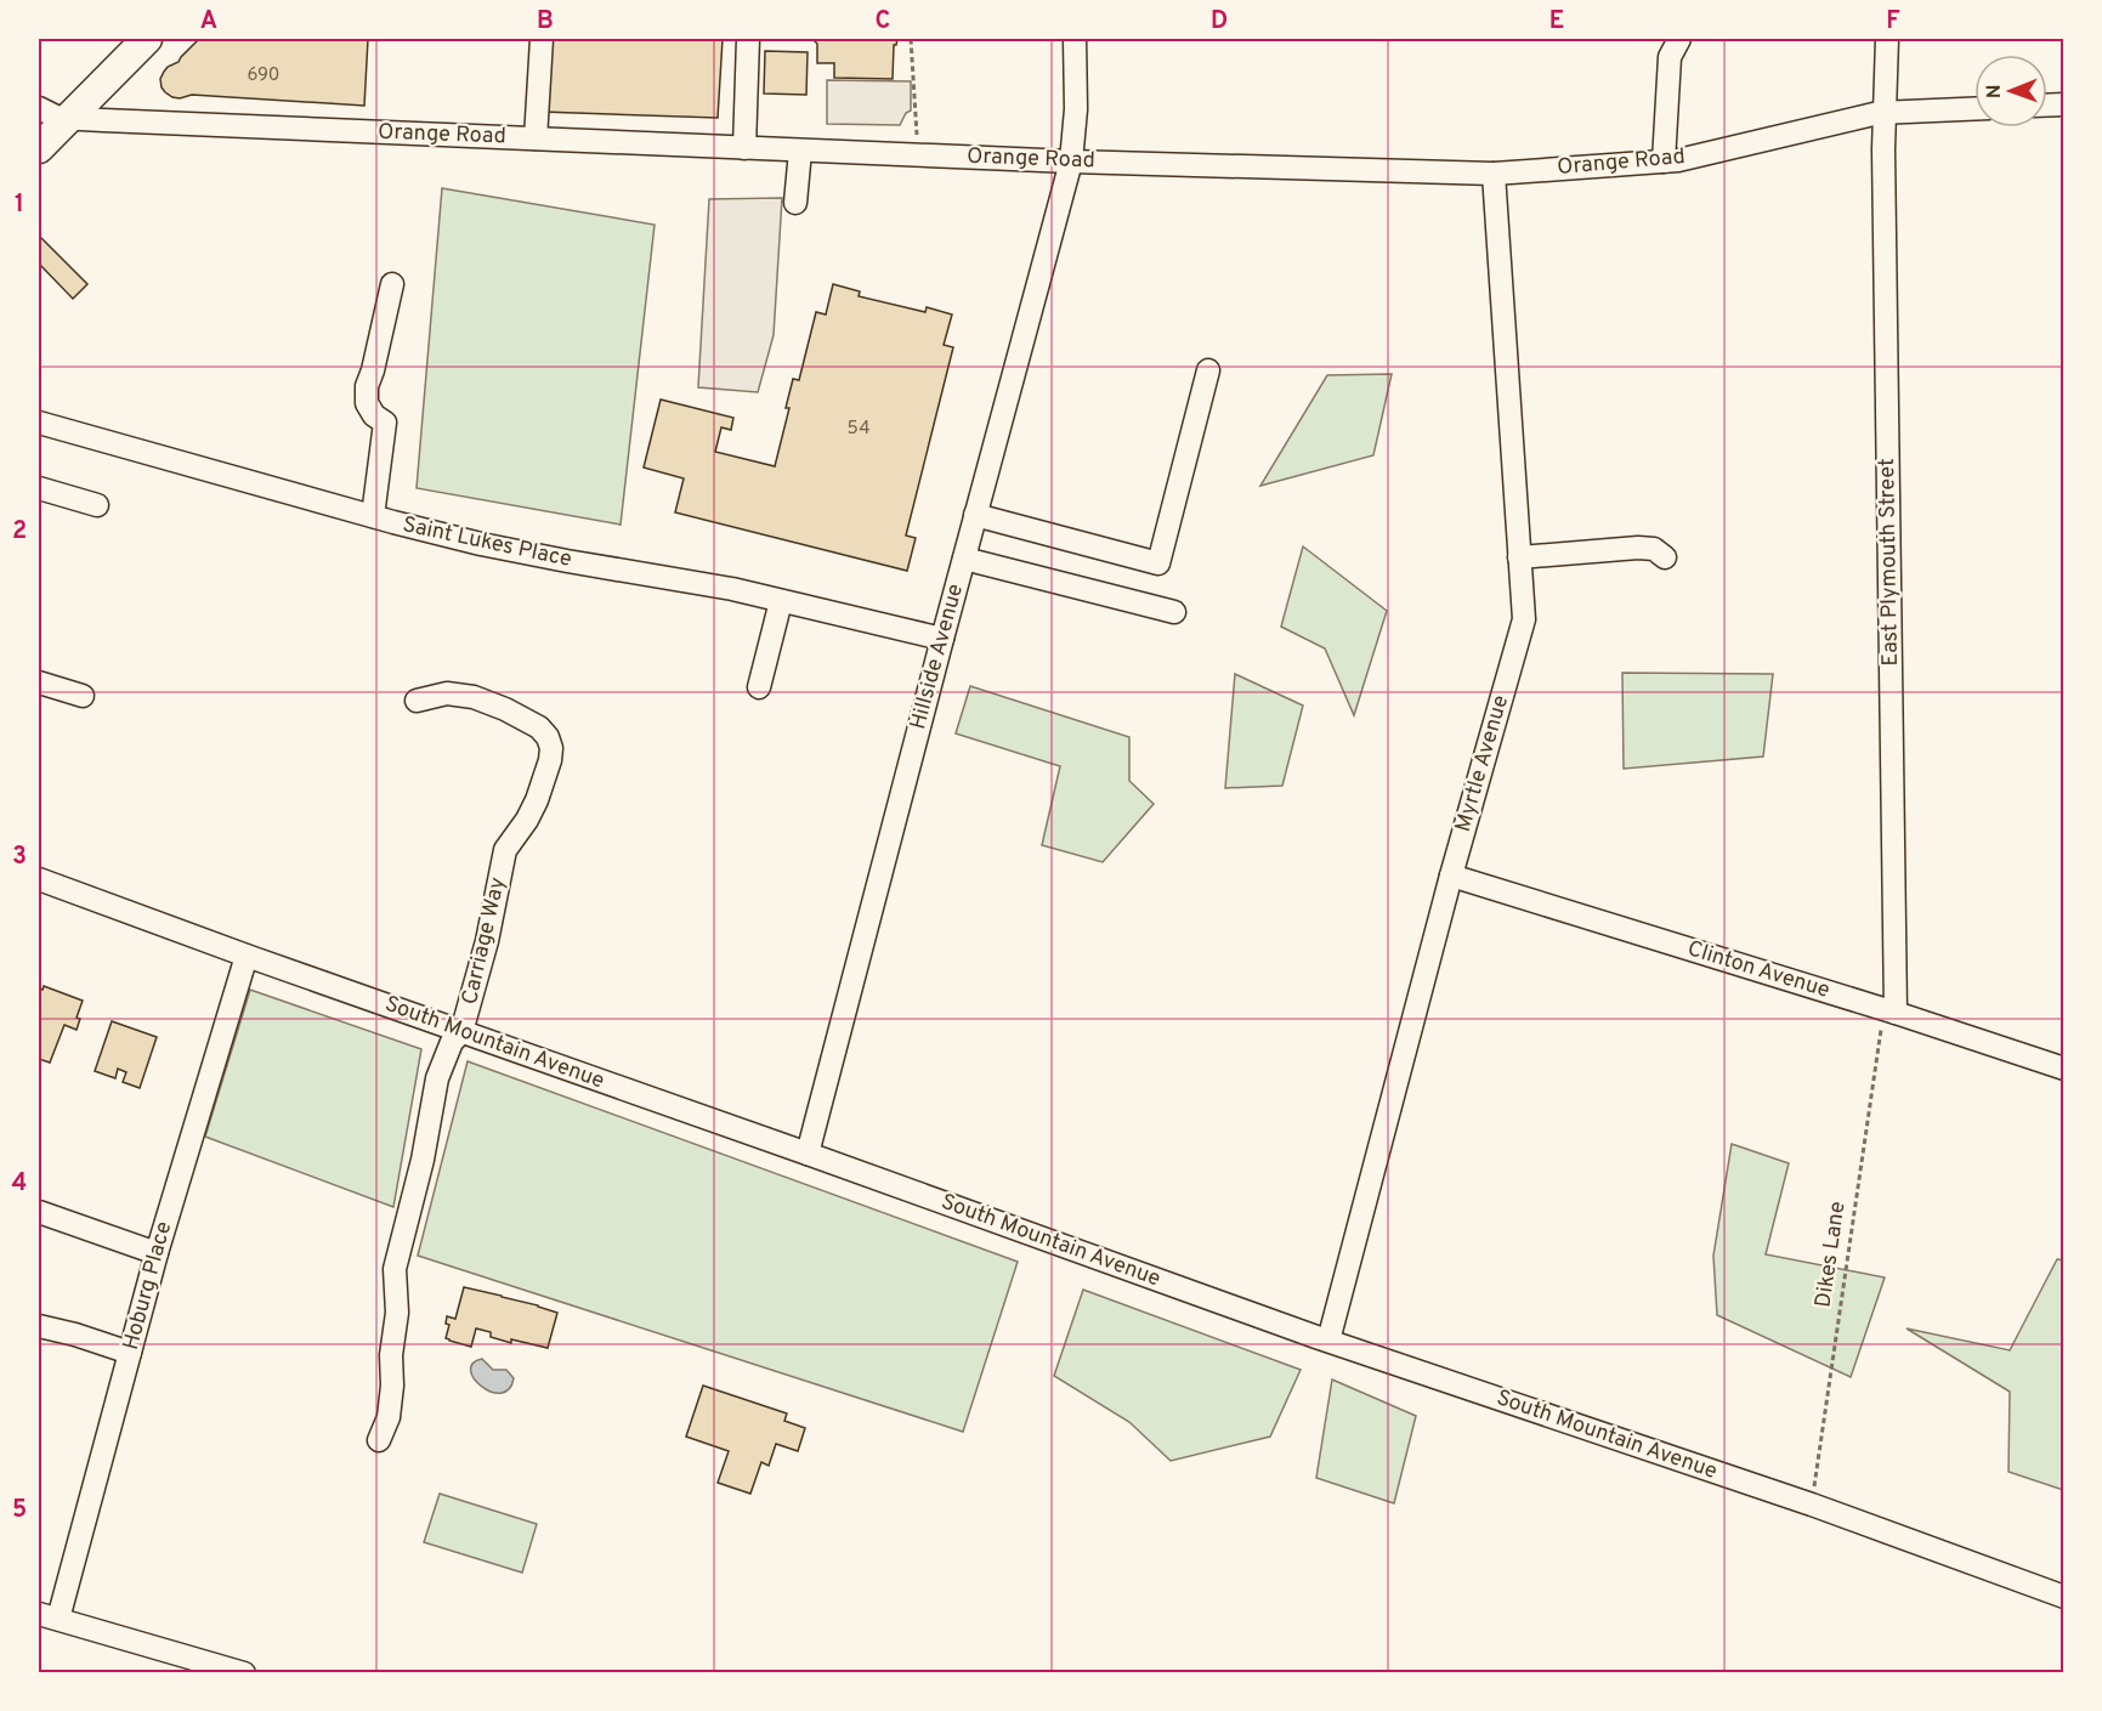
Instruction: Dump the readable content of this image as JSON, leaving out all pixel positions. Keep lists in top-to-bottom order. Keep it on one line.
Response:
{"streets":{"street":["Orange Road","Saint Lukes Place","East Plymouth Street","Hillside Avenue","Myrtle Avenue","Carriage Way","Clinton Avenue","South Mountain Avenue","Hoburg Place"],"path":["Dikes Lane"]},"crossings":[["Orange Road","East Plymouth Street"],["Orange Road","Hillside Avenue"],["Orange Road","Myrtle Avenue"],["Saint Lukes Place","Hillside Avenue"],["East Plymouth Street","Clinton Avenue"],["East Plymouth Street","Dikes Lane"],["Hillside Avenue","South Mountain Avenue"],["Myrtle Avenue","Clinton Avenue"],["Myrtle Avenue","South Mountain Avenue"],["Carriage Way","South Mountain Avenue"],["Clinton Avenue","Dikes Lane"],["South Mountain Avenue","Dikes Lane"],["South Mountain Avenue","Hoburg Place"]],"house_numbers":["690","54"],"north":"left","grid":{"columns":["A","B","C","D","E","F"],"rows":["1","2","3","4","5"]}}
